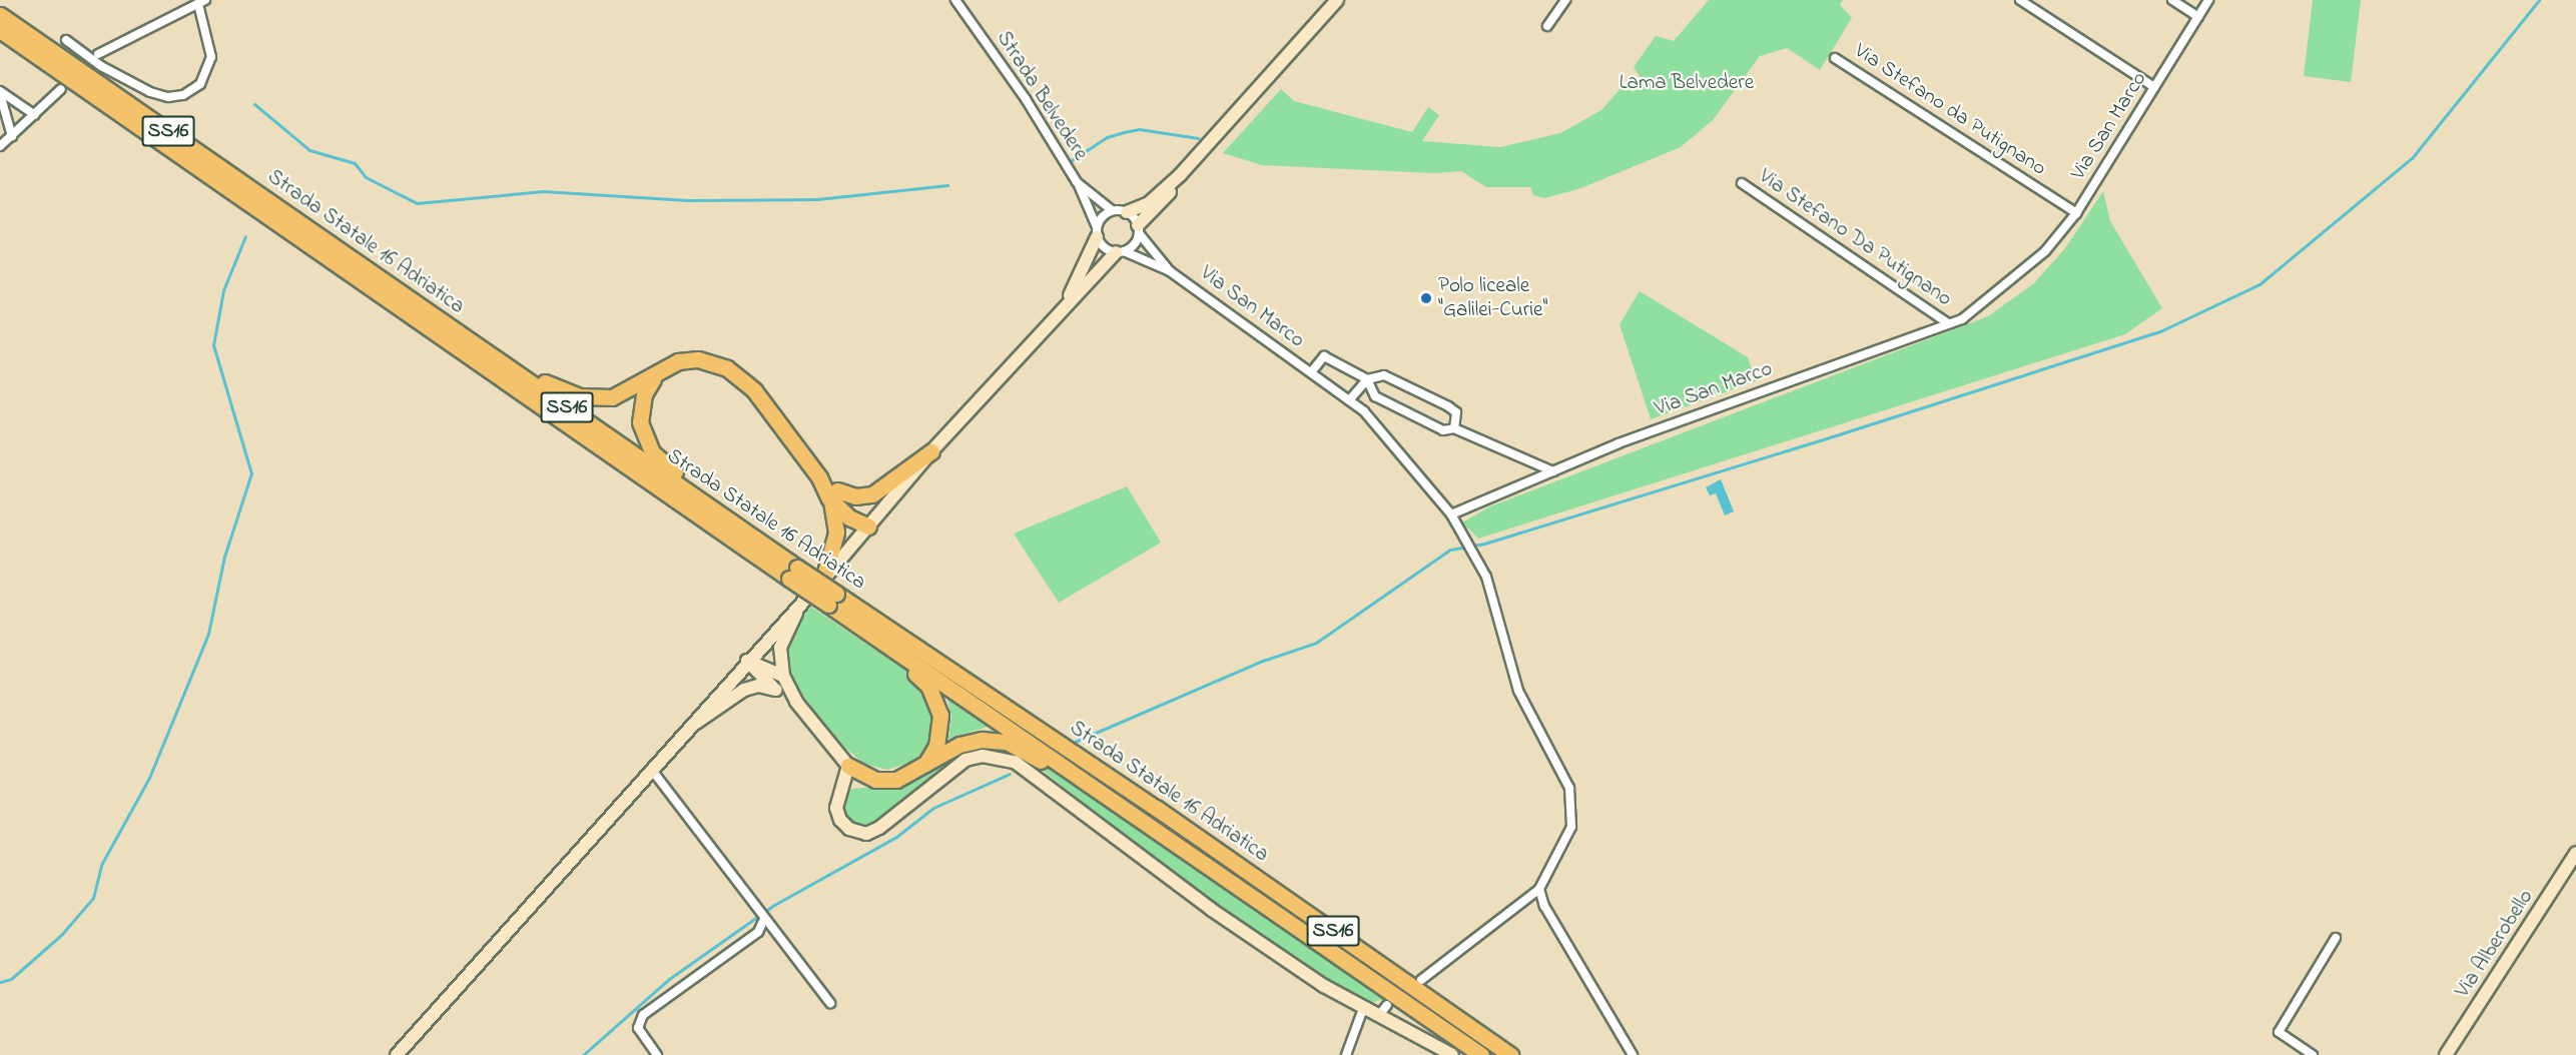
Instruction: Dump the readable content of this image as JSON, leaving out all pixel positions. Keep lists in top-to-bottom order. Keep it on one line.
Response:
{"streets":{"highway":["SS16","Strada Statale 16 Adriatica"],"main road":["Via Alberobello"],"street":["Strada Belvedere","Via Stefano da Putignano","Via San Marco","Via Stefano Da Putignano"]},"crossings":[["Via Stefano da Putignano","Via San Marco"],["Via San Marco","Via Stefano Da Putignano"]],"parks":["Lama Belvedere"],"places":["Polo liceale \"Galilei-Curie\""]}
